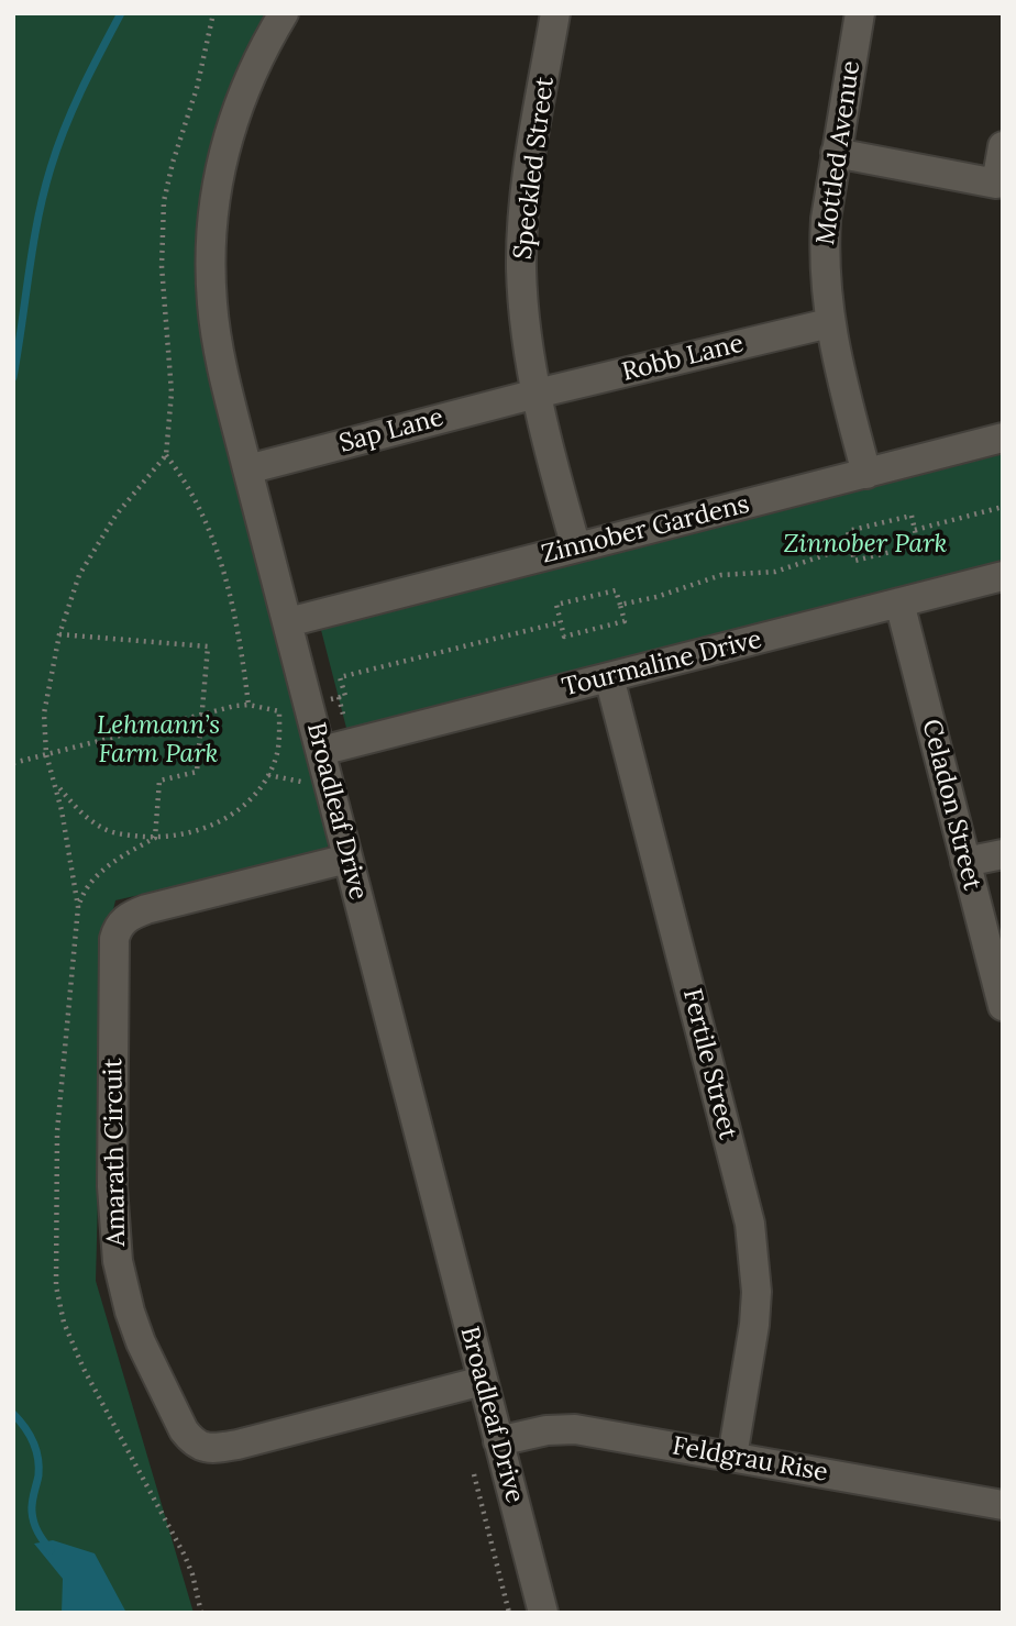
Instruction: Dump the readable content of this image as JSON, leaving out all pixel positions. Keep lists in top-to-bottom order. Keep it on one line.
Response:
{"streets":{"street":["Mottled Avenue","Speckled Street","Robb Lane","Sap Lane","Zinnober Gardens","Tourmaline Drive","Celadon Street","Broadleaf Drive","Fertile Street","Amarath Circuit","Feldgrau Rise"]},"crossings":[["Mottled Avenue","Robb Lane"],["Mottled Avenue","Zinnober Gardens"],["Speckled Street","Robb Lane"],["Speckled Street","Sap Lane"],["Speckled Street","Zinnober Gardens"],["Robb Lane","Sap Lane"],["Sap Lane","Broadleaf Drive"],["Zinnober Gardens","Broadleaf Drive"],["Tourmaline Drive","Celadon Street"],["Tourmaline Drive","Broadleaf Drive"],["Tourmaline Drive","Fertile Street"],["Broadleaf Drive","Amarath Circuit"],["Broadleaf Drive","Feldgrau Rise"],["Fertile Street","Feldgrau Rise"]],"parks":["Zinnober Park","Lehmann’s Farm Park"]}
